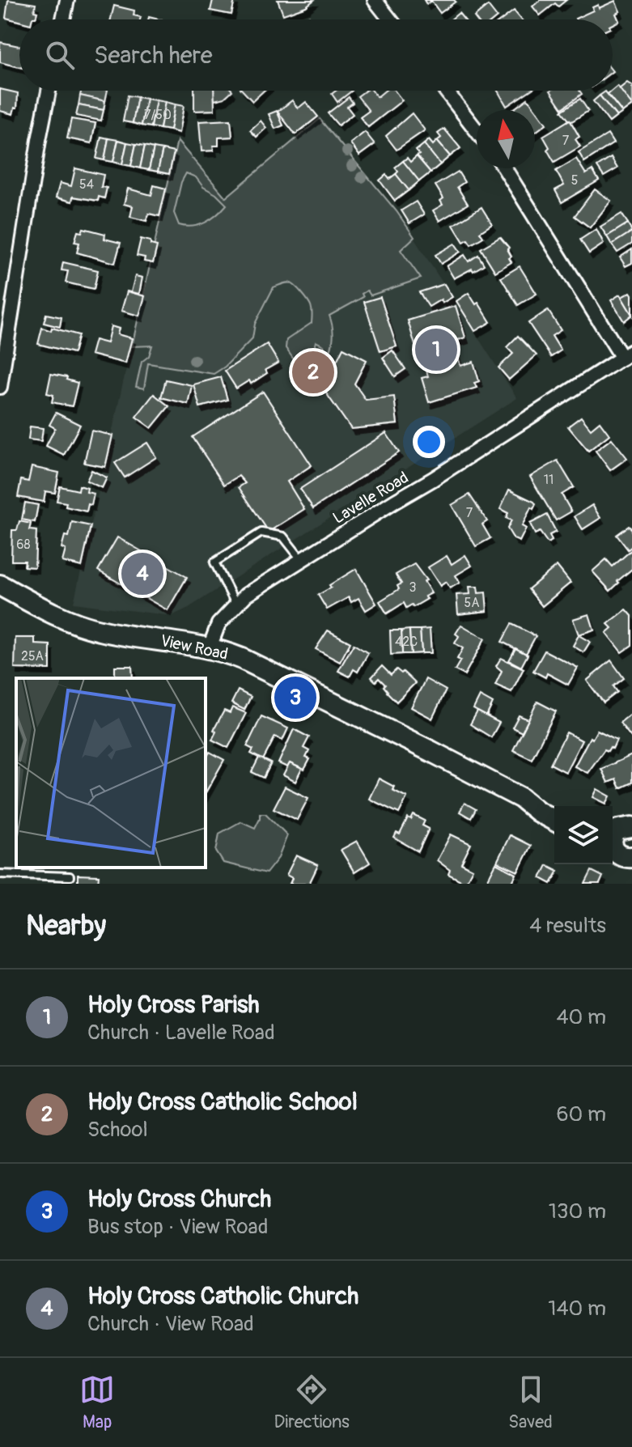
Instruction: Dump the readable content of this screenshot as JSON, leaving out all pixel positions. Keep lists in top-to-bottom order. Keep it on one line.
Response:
{"streets":{"main road":["View Road"],"street":["Lavelle Road"]},"crossings":[["Lavelle Road","View Road"]],"house_numbers":["7/50","7","5","54","11","7","68","3","5A","42C","25A"],"north":"top","page":{"search":"Search here","pins":["1","2","4","3"],"heading":["Nearby","4 results"],"list":[{"mark":"1","name":"Holy Cross Parish","note":"Church · Lavelle Road","value":"40 m"},{"mark":"2","name":"Holy Cross Catholic School","note":"School","value":"60 m"},{"mark":"3","name":"Holy Cross Church","note":"Bus stop · View Road","value":"130 m"},{"mark":"4","name":"Holy Cross Catholic Church","note":"Church · View Road","value":"140 m"}],"nav":["Map","Directions","Saved"]}}
